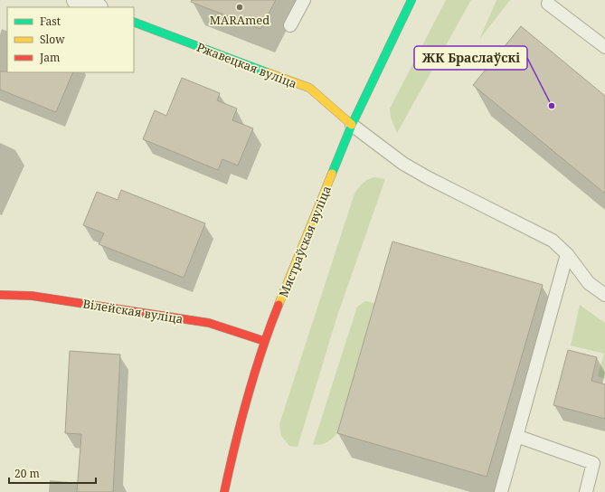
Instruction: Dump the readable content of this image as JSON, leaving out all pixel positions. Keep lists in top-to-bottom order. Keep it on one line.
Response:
{"streets":{"street":["Ржавецкая вуліца","Мястраўская вуліца","Вілейская вуліца"]},"crossings":[["Ржавецкая вуліца","Мястраўская вуліца"],["Мястраўская вуліца","Вілейская вуліца"]],"places":["MARAmed","ЖК Браслаўскі"],"legend":["Fast","Slow","Jam"],"scale_bar":"20 m"}
